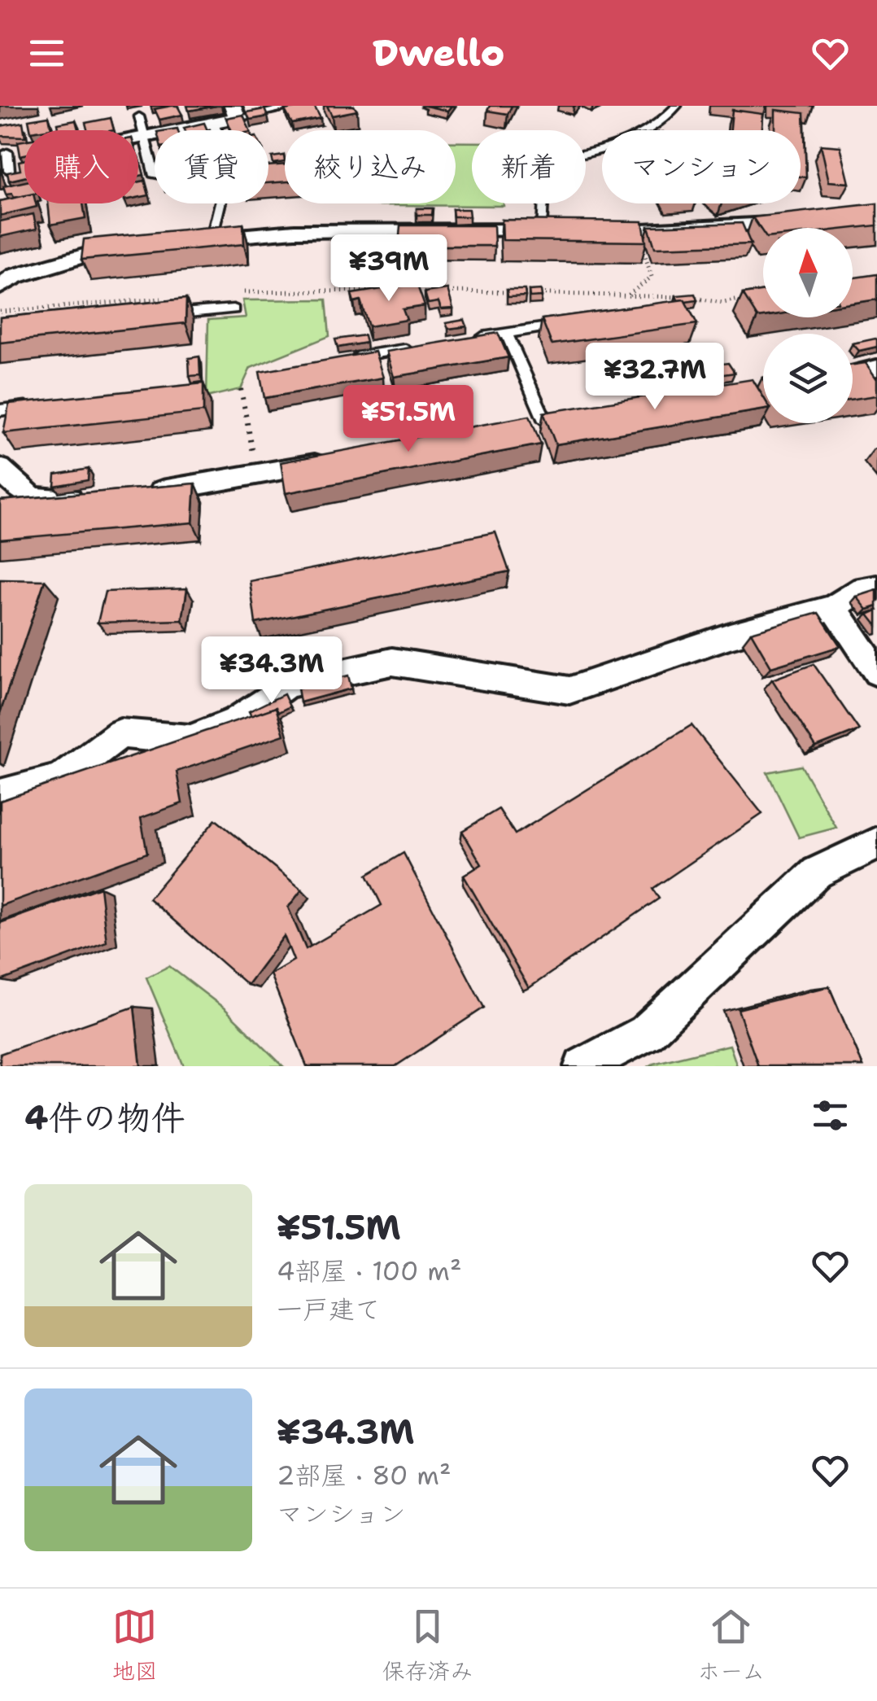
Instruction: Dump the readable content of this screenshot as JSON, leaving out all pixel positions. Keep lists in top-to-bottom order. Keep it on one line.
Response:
{"north":"top","page":{"header":"Dwello","chip":["購入","賃貸","絞り込み","新着","マンション"],"price":["¥39M","¥32.7M","¥51.5M","¥34.3M"],"heading":"4件の物件","list":[{"name":"¥51.5M","note":"4部屋 · 100 m² · 一戸建て"},{"name":"¥34.3M","note":"2部屋 · 80 m² · マンション"}],"tabs":["地図","保存済み","ホーム"]}}
